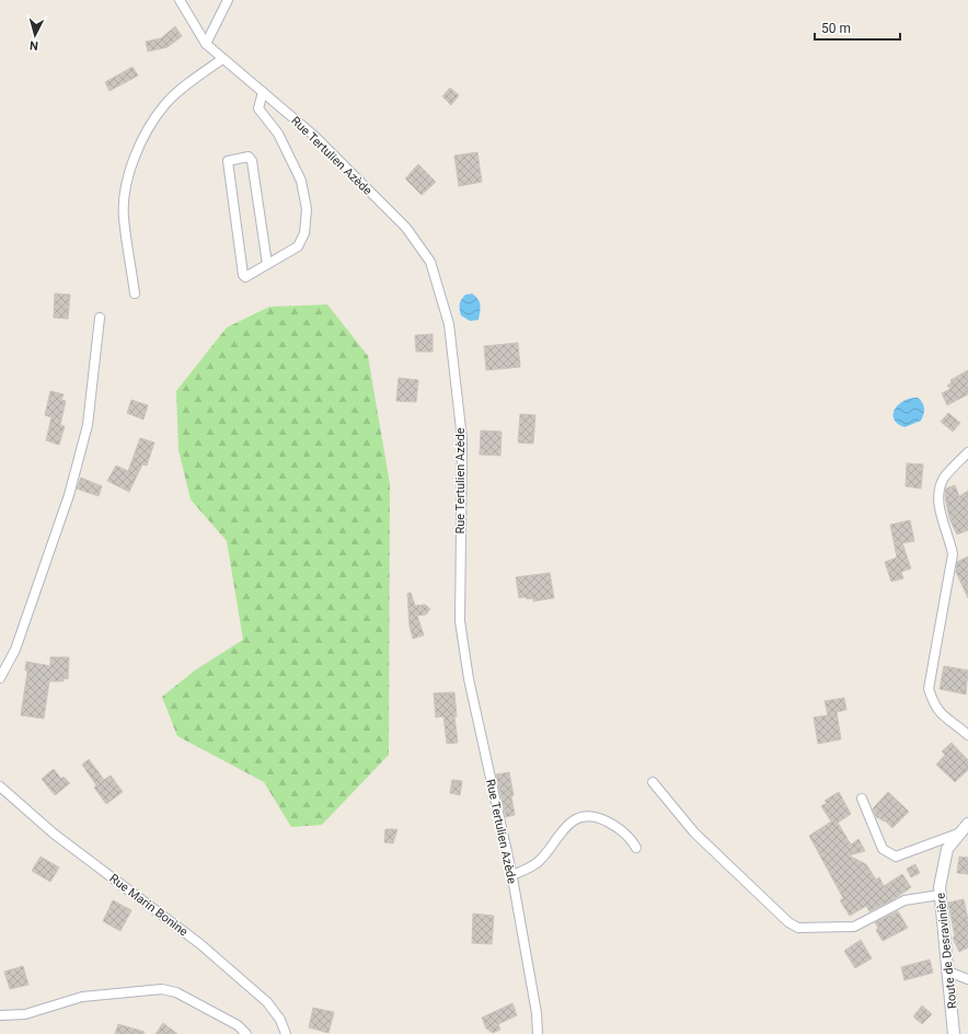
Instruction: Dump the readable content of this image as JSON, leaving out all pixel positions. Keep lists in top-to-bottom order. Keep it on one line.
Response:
{"streets":{"street":["Rue Tertulien Azède","Rue Marin Bonine","Route de Desravinière"]},"scale_bar":"50 m","north":"bottom"}
